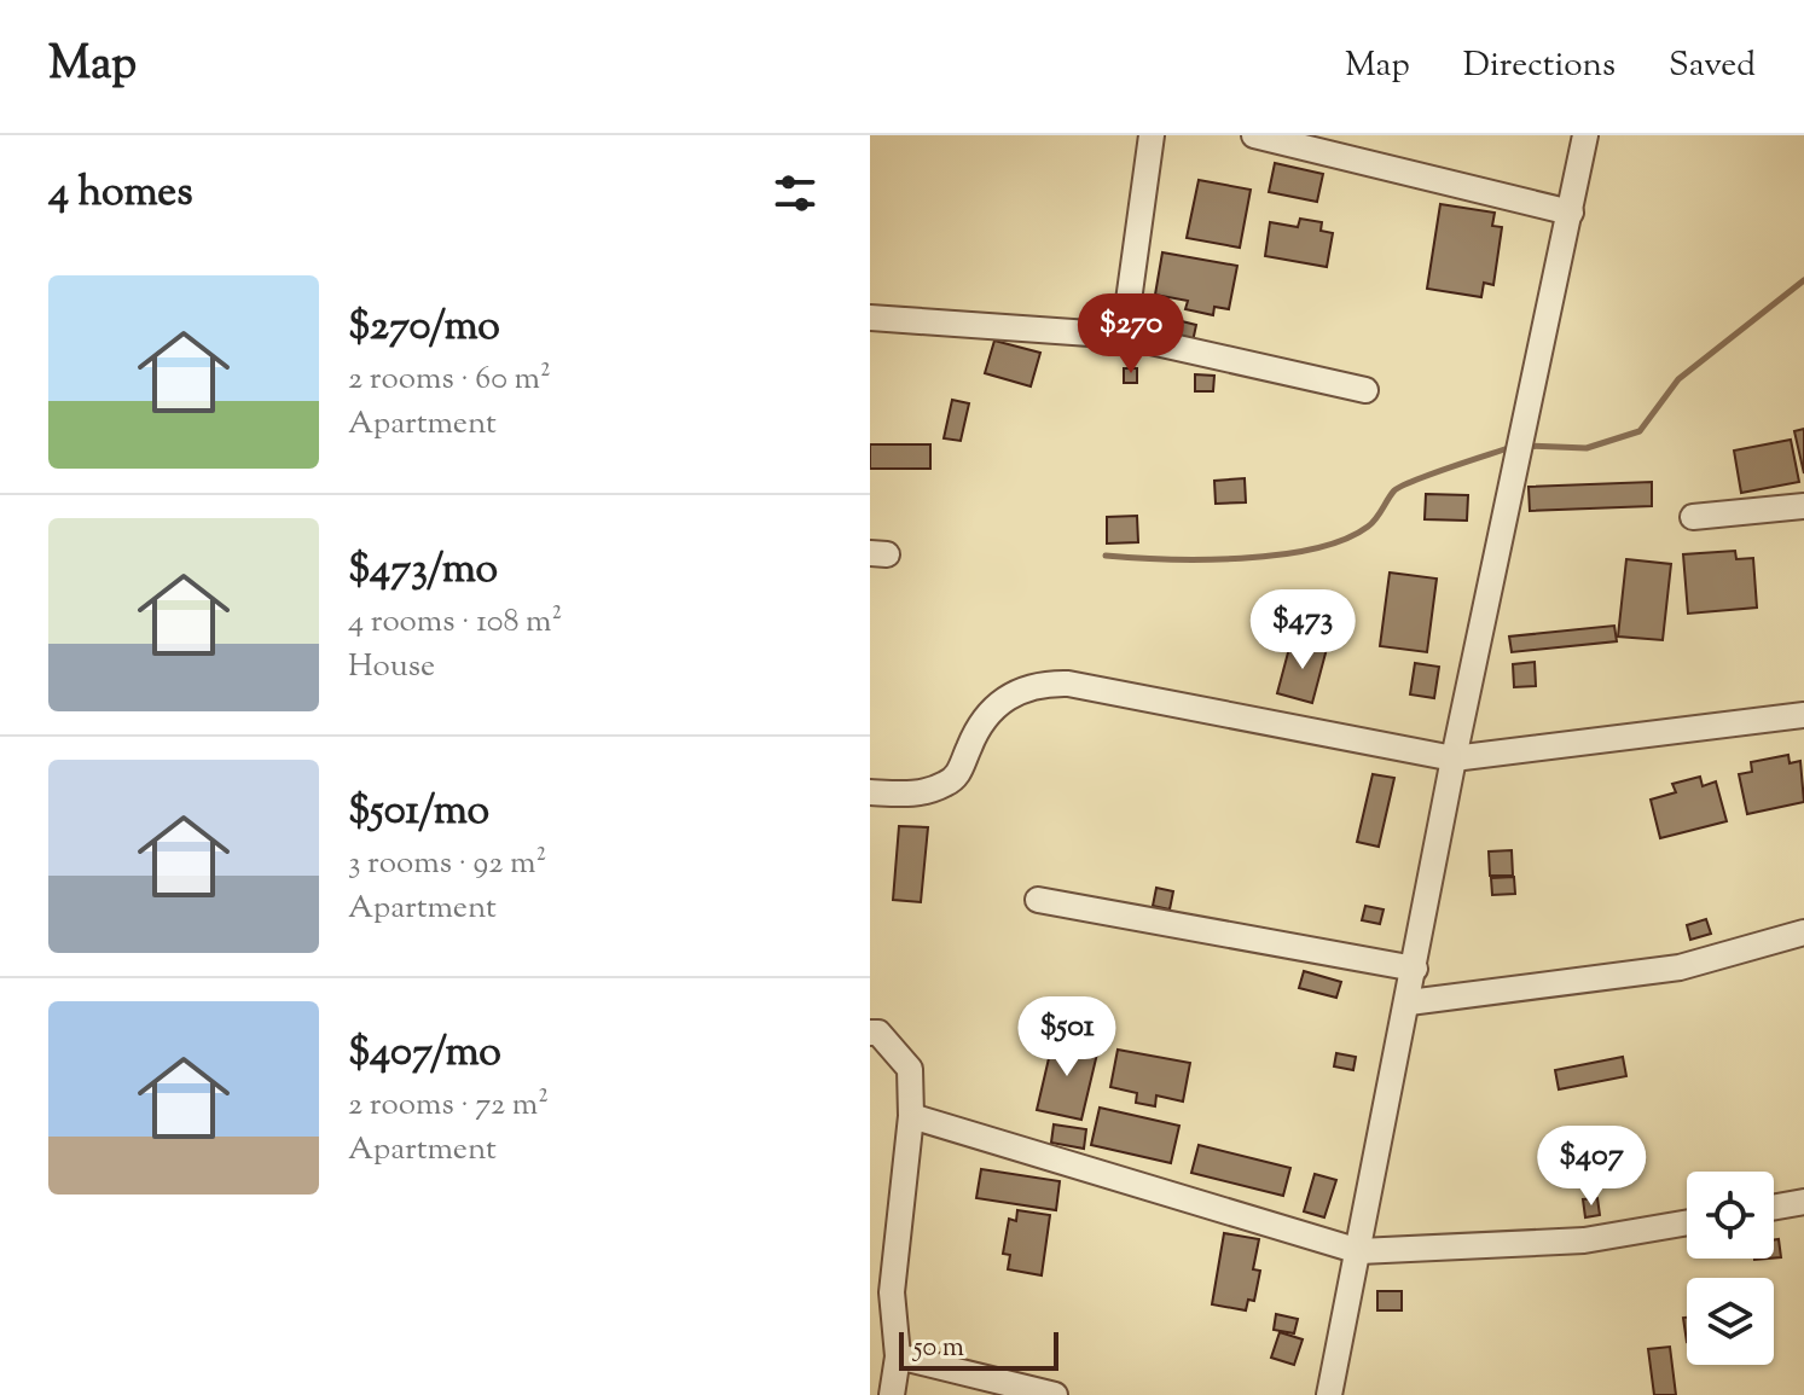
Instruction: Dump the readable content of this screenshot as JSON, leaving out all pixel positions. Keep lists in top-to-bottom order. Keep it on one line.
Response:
{"scale_bar":"50 m","page":{"header":"Map","nav":["Map","Directions","Saved"],"heading":"4 homes","list":[{"name":"$270/mo","note":"2 rooms · 60 m² · Apartment"},{"name":"$473/mo","note":"4 rooms · 108 m² · House"},{"name":"$501/mo","note":"3 rooms · 92 m² · Apartment"},{"name":"$407/mo","note":"2 rooms · 72 m² · Apartment"}],"price":["$270","$473","$501","$407"],"scale":"50 m"}}
